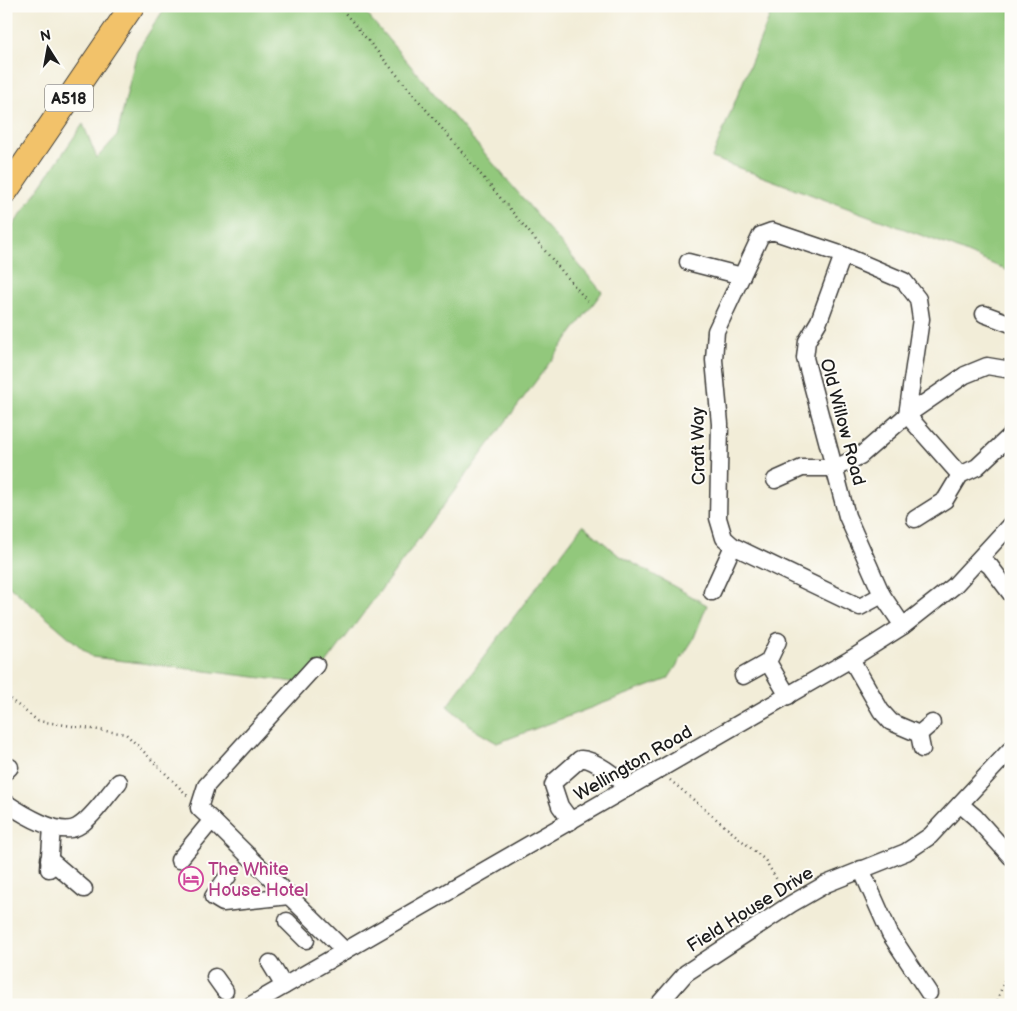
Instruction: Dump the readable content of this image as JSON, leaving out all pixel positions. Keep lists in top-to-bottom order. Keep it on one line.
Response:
{"streets":{"highway":["A518"],"street":["Old Willow Road","Craft Way","Wellington Road","Field House Drive"]},"crossings":[["Old Willow Road","Craft Way"]],"places":{"hotel":["The White House Hotel"]},"north":"top"}
